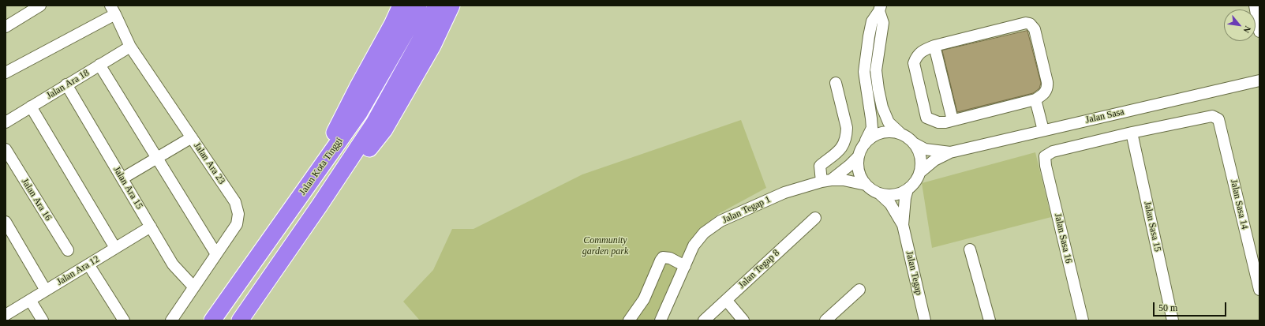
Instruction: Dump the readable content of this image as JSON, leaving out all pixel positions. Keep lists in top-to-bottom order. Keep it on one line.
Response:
{"streets":{"highway":["Jalan Kota Tinggi"],"street":["Jalan Ara 18","Jalan Sasa","Jalan Ara 23","Jalan Ara 15","Jalan Ara 16","Jalan Sasa 14","Jalan Tegap 1","Jalan Sasa 15","Jalan Sasa 16","Jalan Tegap 8","Jalan Ara 12","Jalan Tegap"]},"crossings":[["Jalan Ara 18","Jalan Ara 23"],["Jalan Ara 18","Jalan Ara 15"],["Jalan Sasa","Jalan Tegap 1"],["Jalan Sasa","Jalan Tegap"],["Jalan Ara 23","Jalan Ara 15"],["Jalan Ara 15","Jalan Ara 12"],["Jalan Sasa 14","Jalan Sasa 15"],["Jalan Sasa 14","Jalan Sasa 16"],["Jalan Tegap 1","Jalan Tegap"],["Jalan Sasa 15","Jalan Sasa 16"]],"parks":["Community garden park"],"scale_bar":"50 m","north":"bottom right"}
